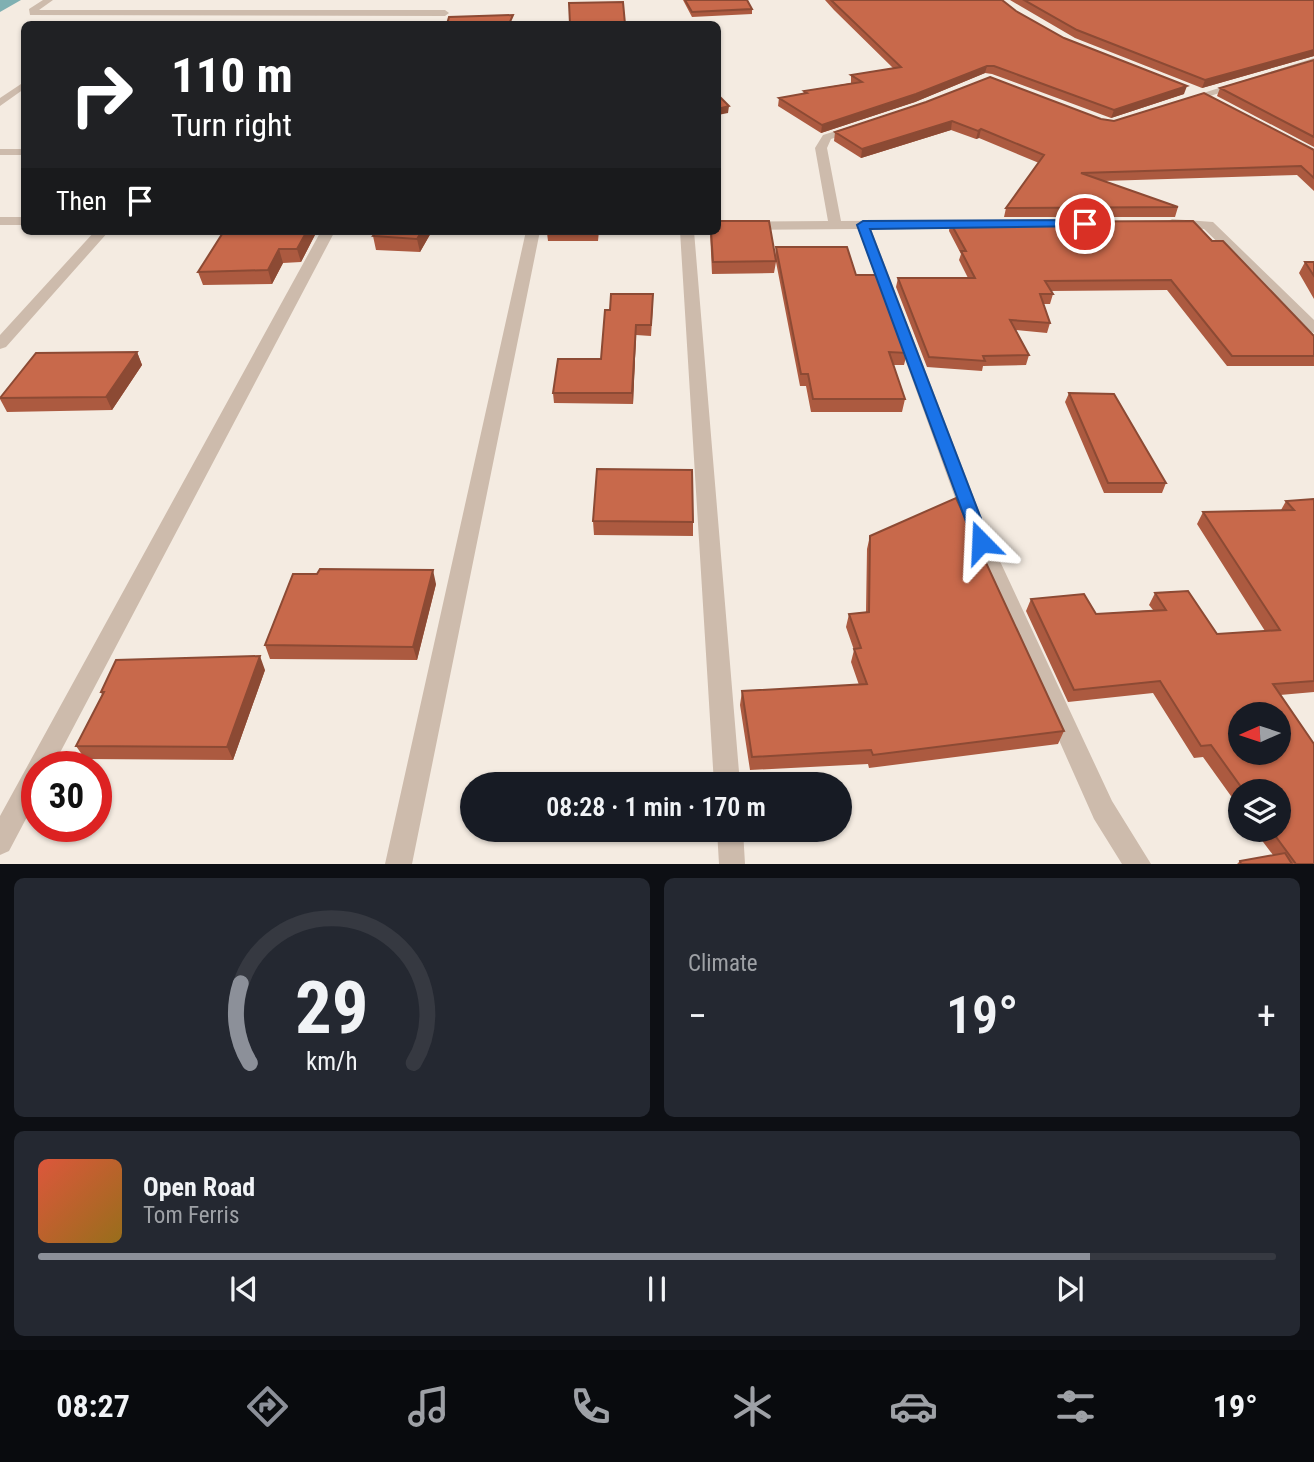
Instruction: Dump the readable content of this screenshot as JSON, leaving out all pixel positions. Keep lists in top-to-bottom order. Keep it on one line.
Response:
{"north":"left","page":{"turn":["110 m","Turn right"],"then":"Then","limit":"30","trip":"08:28 · 1 min · 170 m","tile":"Climate","heat":["−","19°","+"],"song":["Open Road","Tom Ferris"],"tabs":["08:27","19°"],"gauge":["29","km/h"]}}
